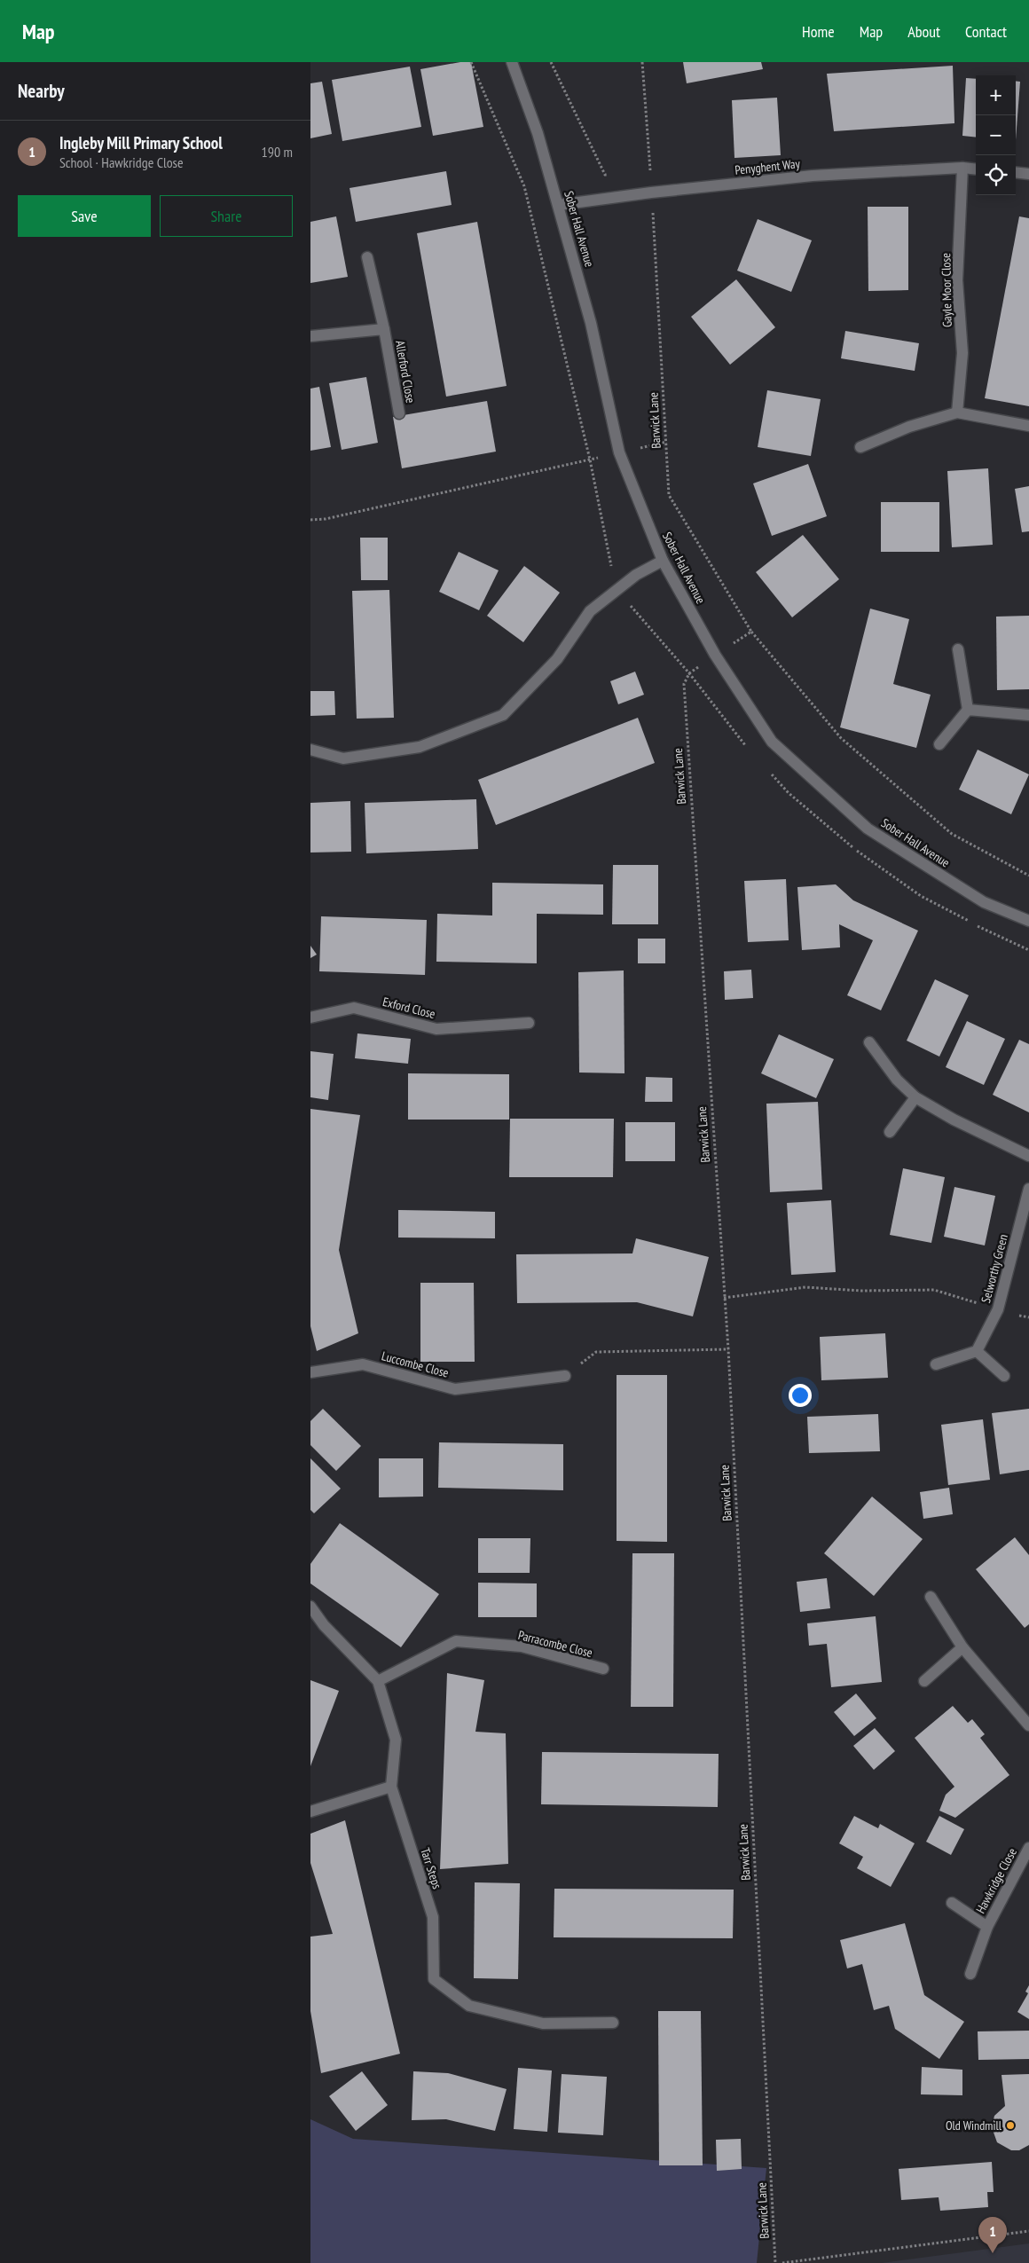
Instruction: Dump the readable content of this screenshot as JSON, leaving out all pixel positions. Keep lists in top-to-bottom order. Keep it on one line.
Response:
{"streets":{"street":["Penyghent Way","Sober Hall Avenue","Gayle Moor Close","Allerford Close","Exford Close","Selworthy Green","Luccombe Close","Parracombe Close","Tarr Steps","Hawkridge Close"],"path":["Barwick Lane"]},"crossings":[["Penyghent Way","Sober Hall Avenue"],["Penyghent Way","Gayle Moor Close"],["Penyghent Way","Barwick Lane"],["Parracombe Close","Tarr Steps"]],"places":["Old Windmill"],"page":{"header":"Map","nav":["Home","Map","About","Contact"],"heading":"Nearby","map_buttons":["+","−"],"list":[{"mark":"1","name":"Ingleby Mill Primary School","note":"School · Hawkridge Close","value":"190 m"}],"buttons":["Save","Share"],"pins":"1"}}
